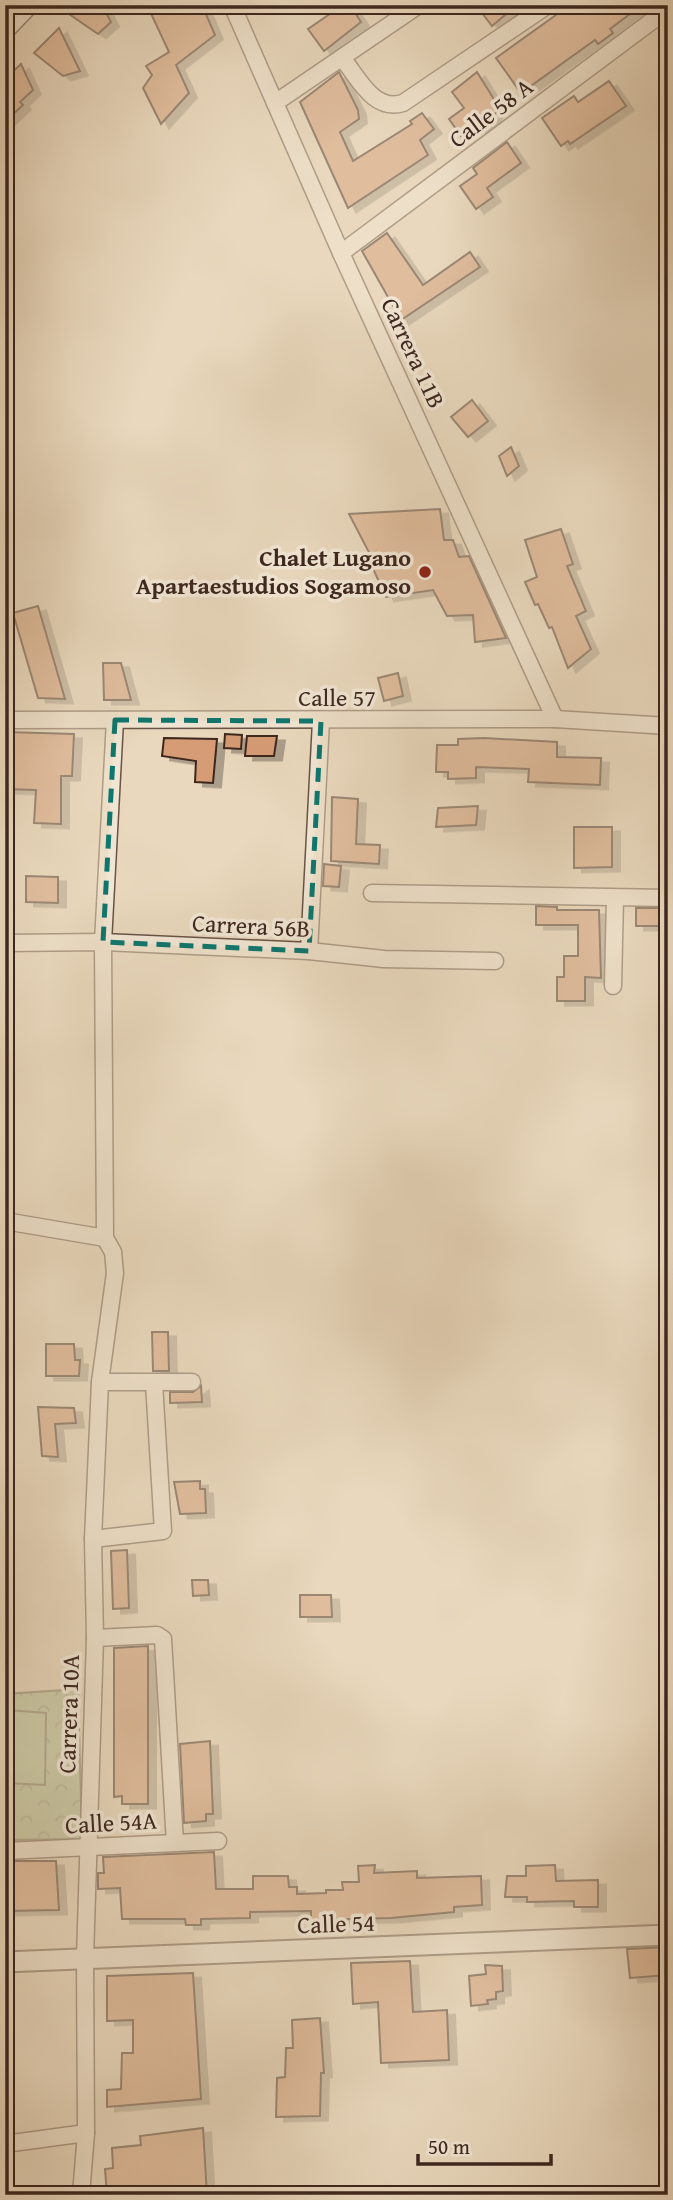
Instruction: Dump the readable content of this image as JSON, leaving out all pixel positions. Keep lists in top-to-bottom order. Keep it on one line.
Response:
{"streets":{"street":["Calle 58 A","Carrera 11B","Calle 57","Carrera 56B","Carrera 10A","Calle 54A","Calle 54"]},"crossings":[["Calle 58 A","Carrera 11B"],["Carrera 11B","Calle 57"],["Calle 57","Carrera 10A"],["Carrera 56B","Carrera 10A"],["Carrera 10A","Calle 54A"],["Carrera 10A","Calle 54"]],"places":["Chalet Lugano Apartaestudios Sogamoso"],"scale_bar":"50 m"}
